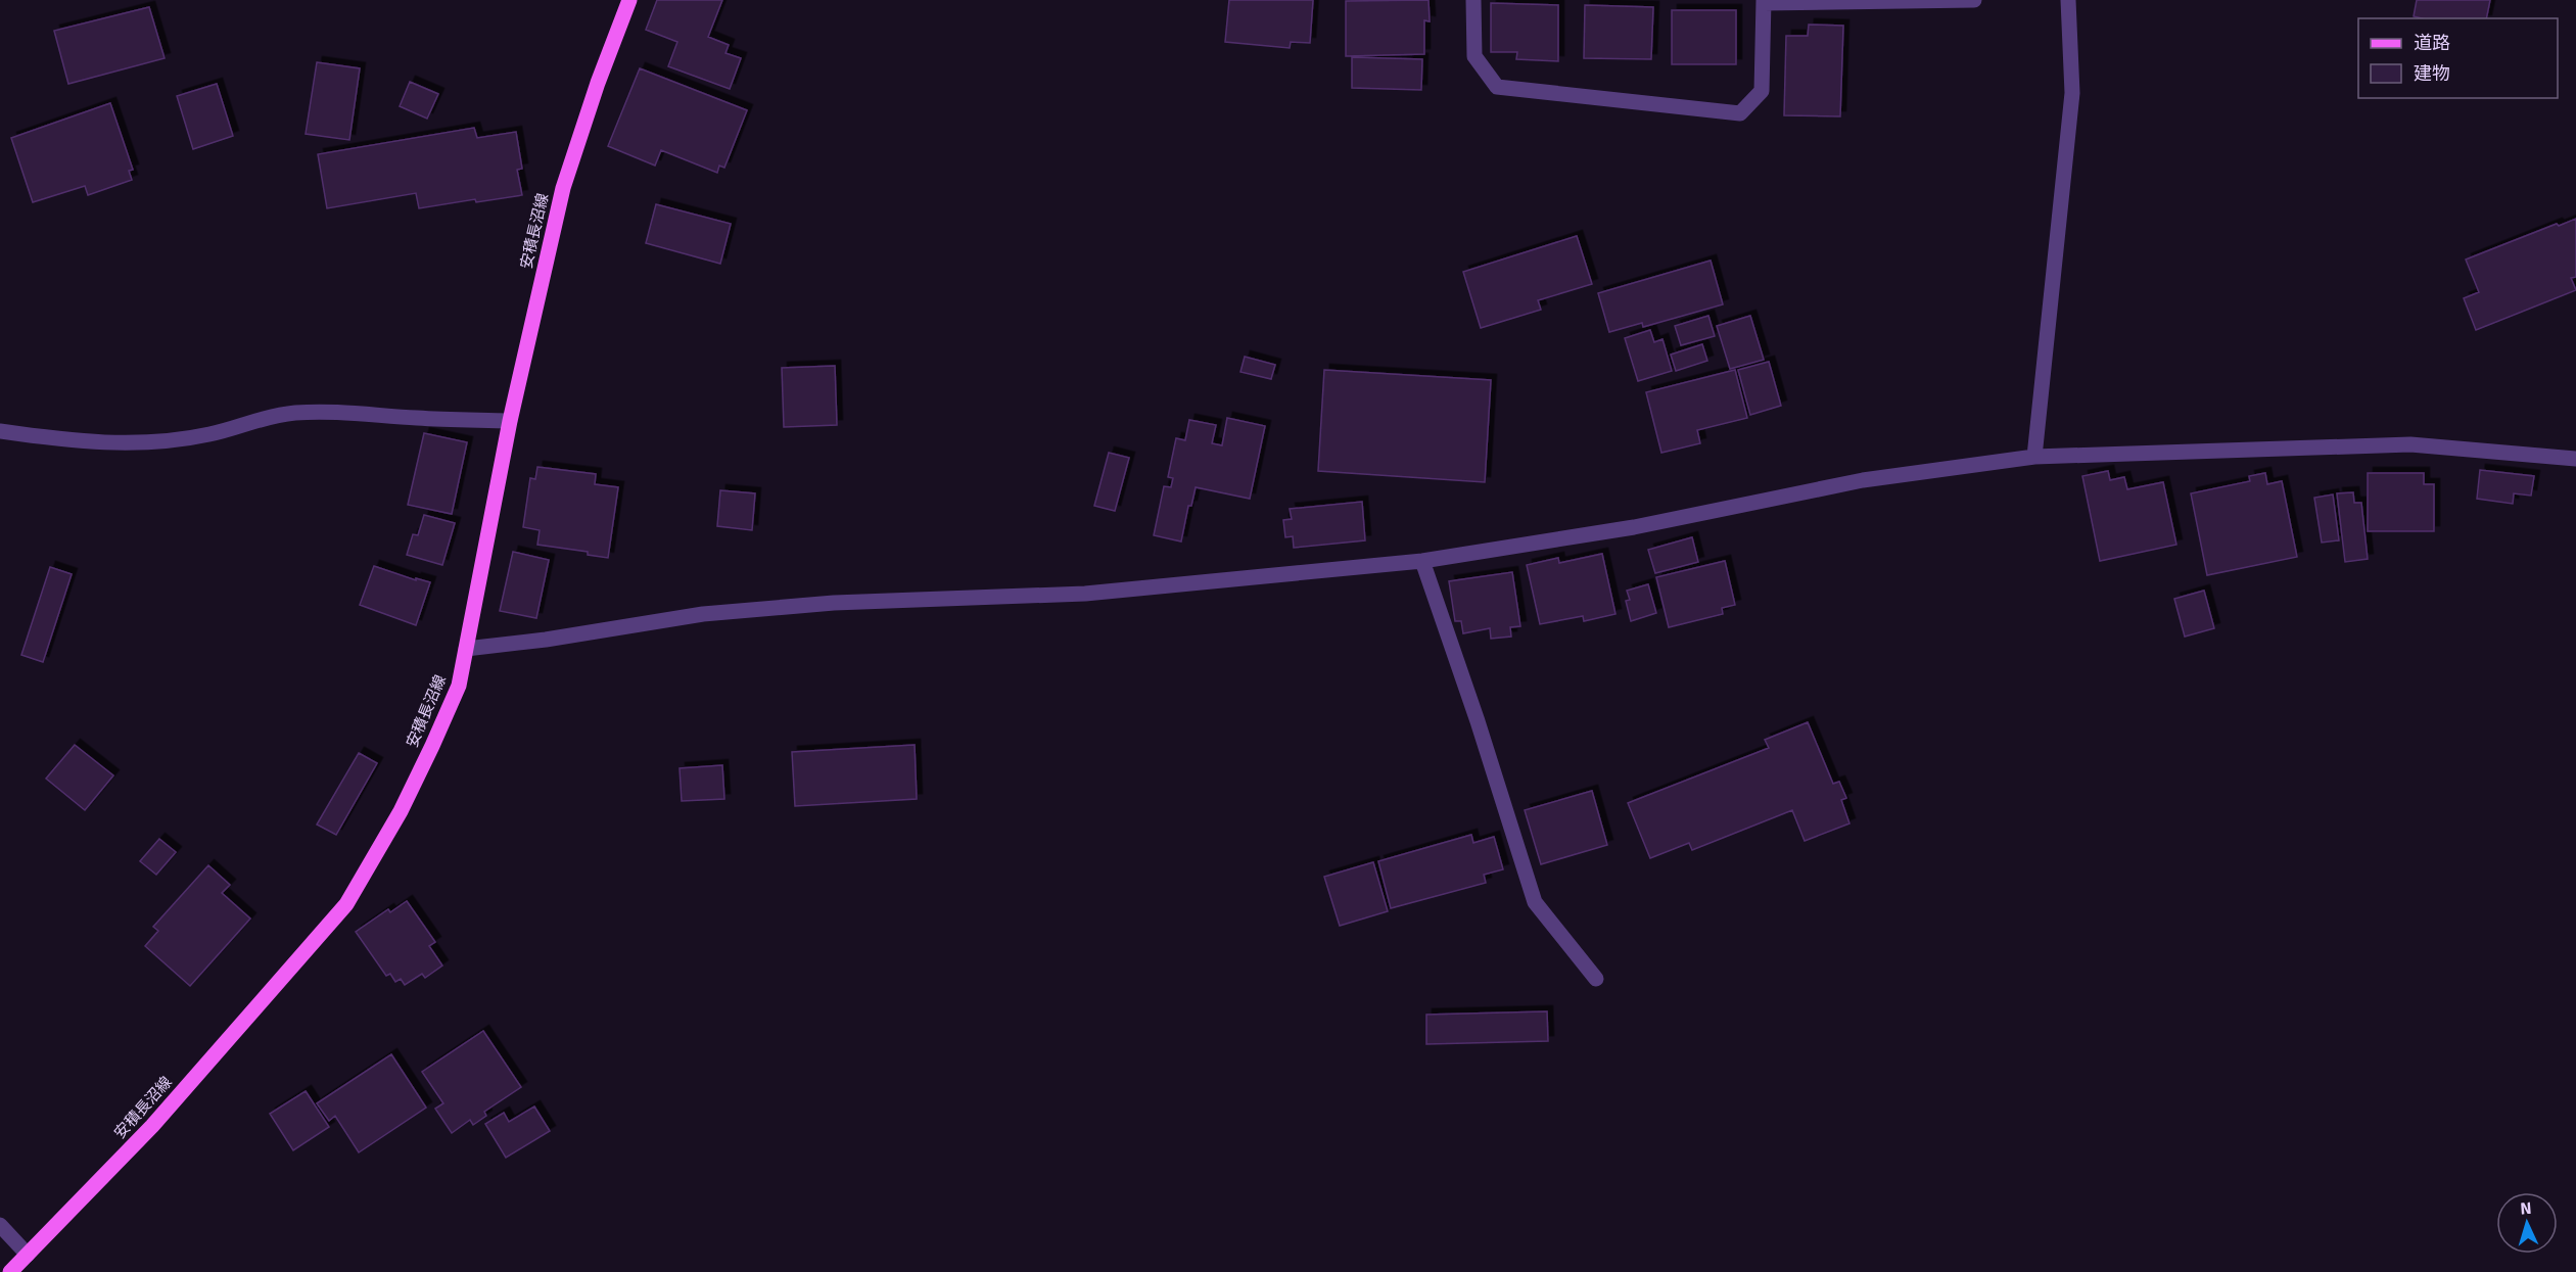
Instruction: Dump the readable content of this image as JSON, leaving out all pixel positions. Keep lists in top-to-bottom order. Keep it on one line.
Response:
{"streets":{"main road":["安積長沼線"]},"legend":["道路","建物"],"north":"top"}
